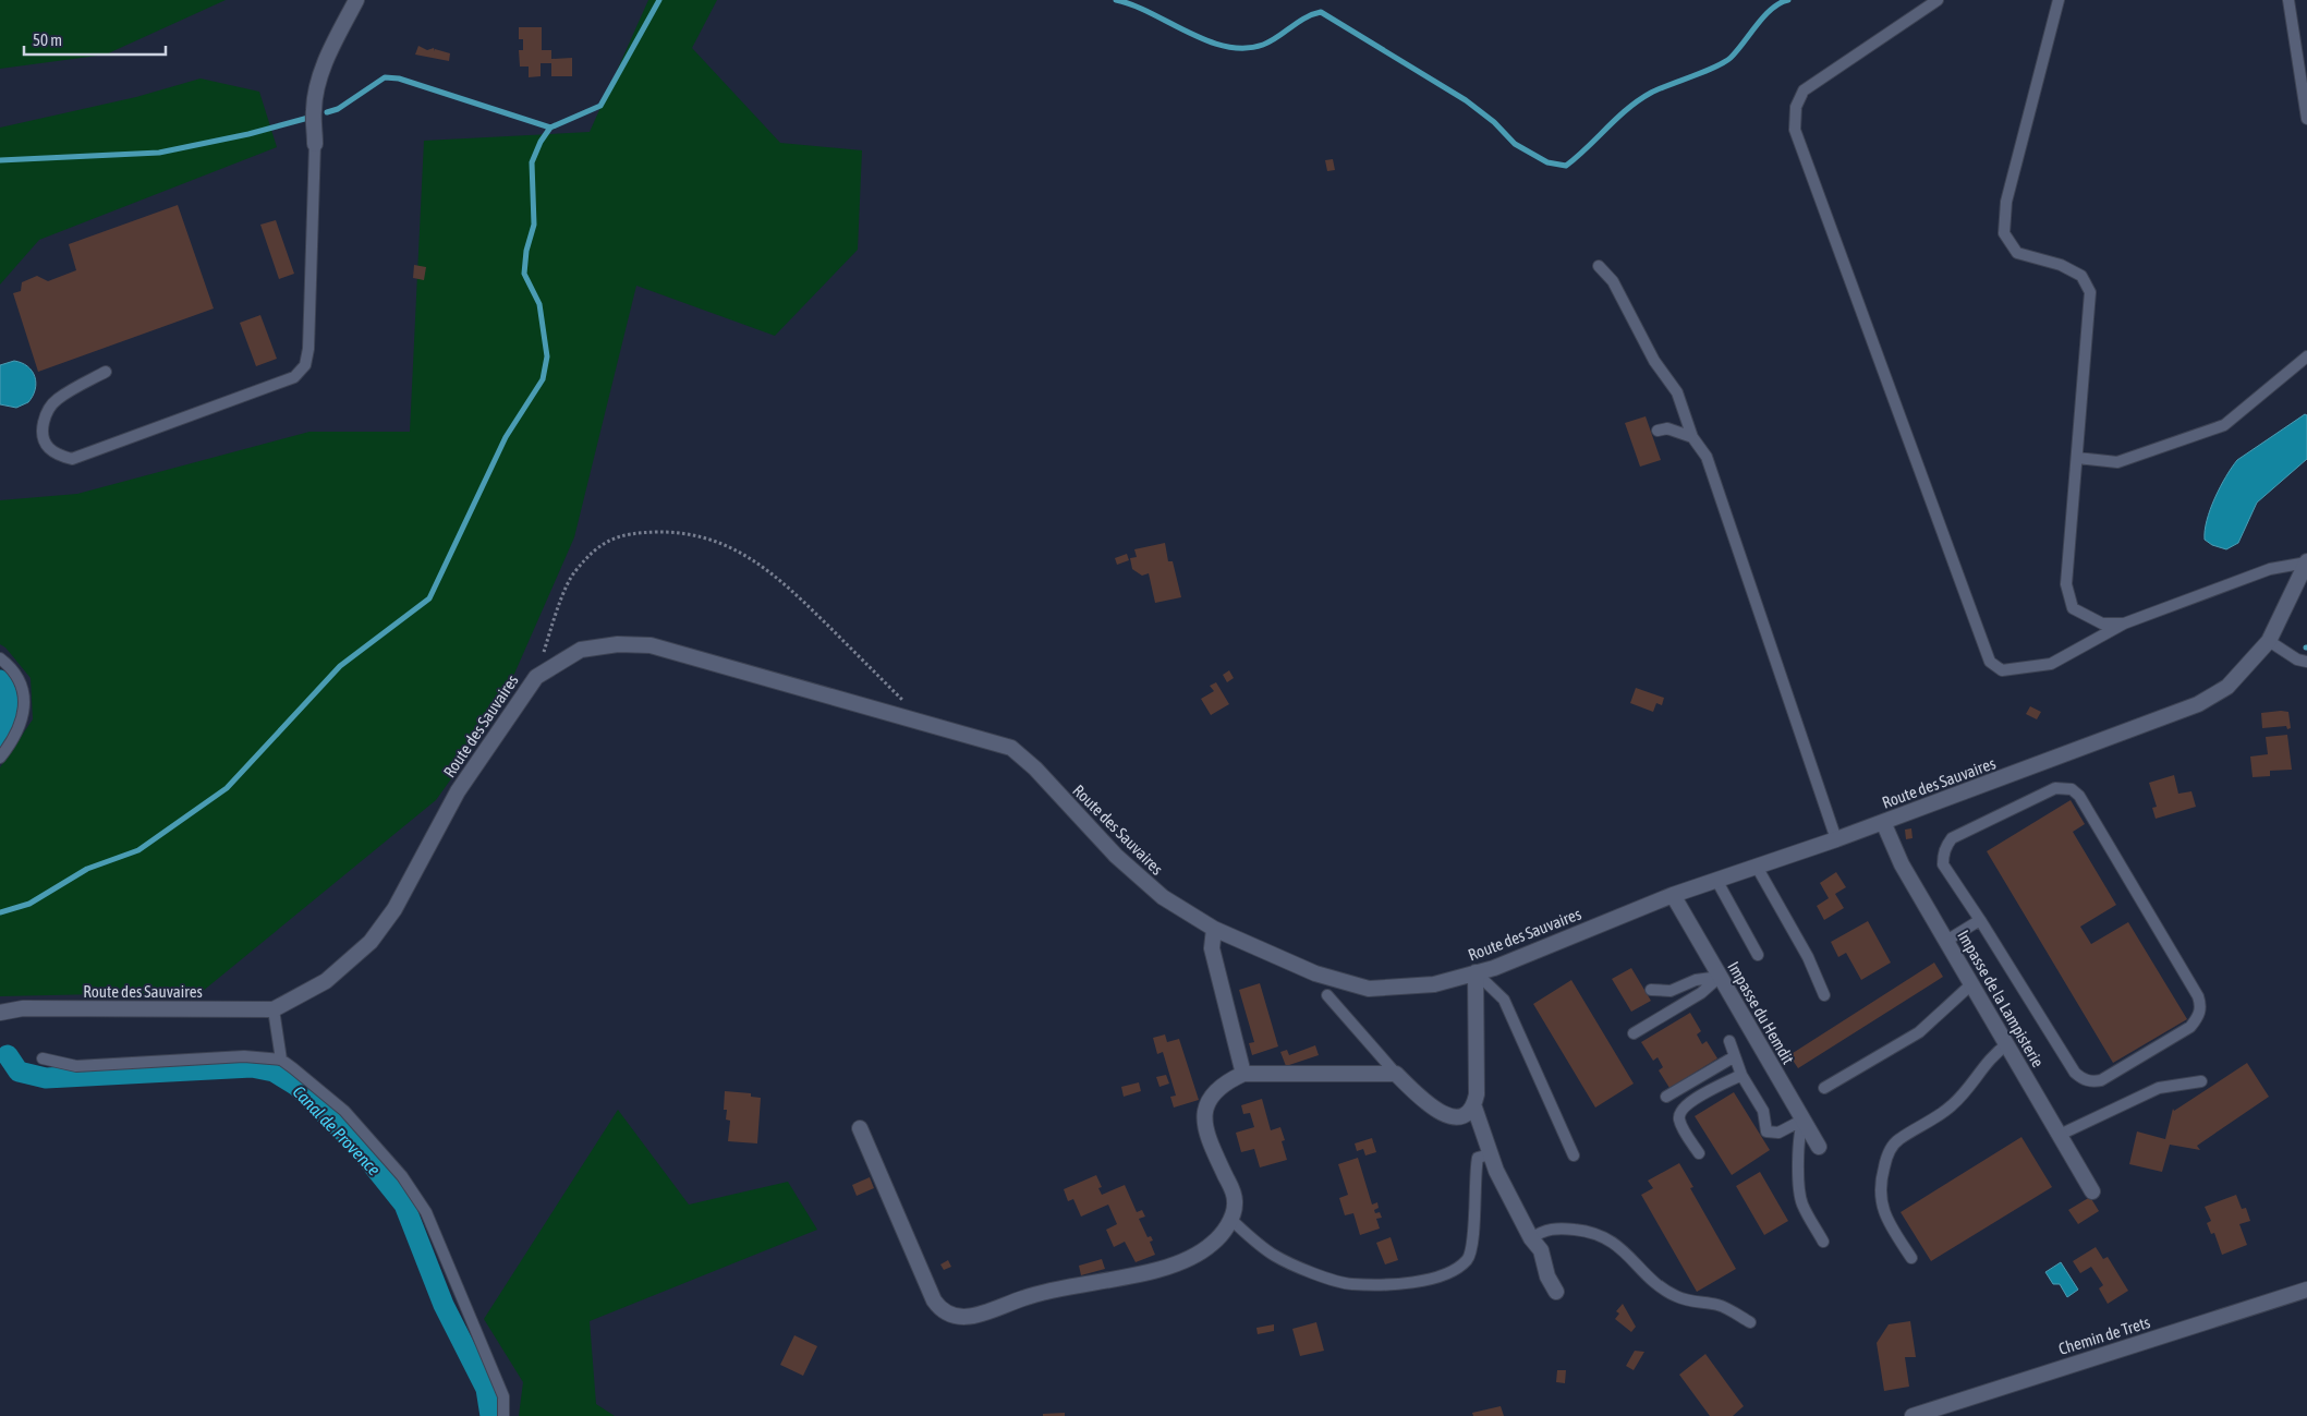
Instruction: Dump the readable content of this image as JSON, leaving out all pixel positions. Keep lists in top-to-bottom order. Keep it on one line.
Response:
{"streets":{"street":["Route des Sauvaires","Impasse de la Lampisterie","Impasse du Hemdit","Chemin de Trets"]},"crossings":[["Route des Sauvaires","Impasse de la Lampisterie"],["Route des Sauvaires","Impasse du Hemdit"]],"water":["Canal de Provence"],"scale_bar":"50 m"}
